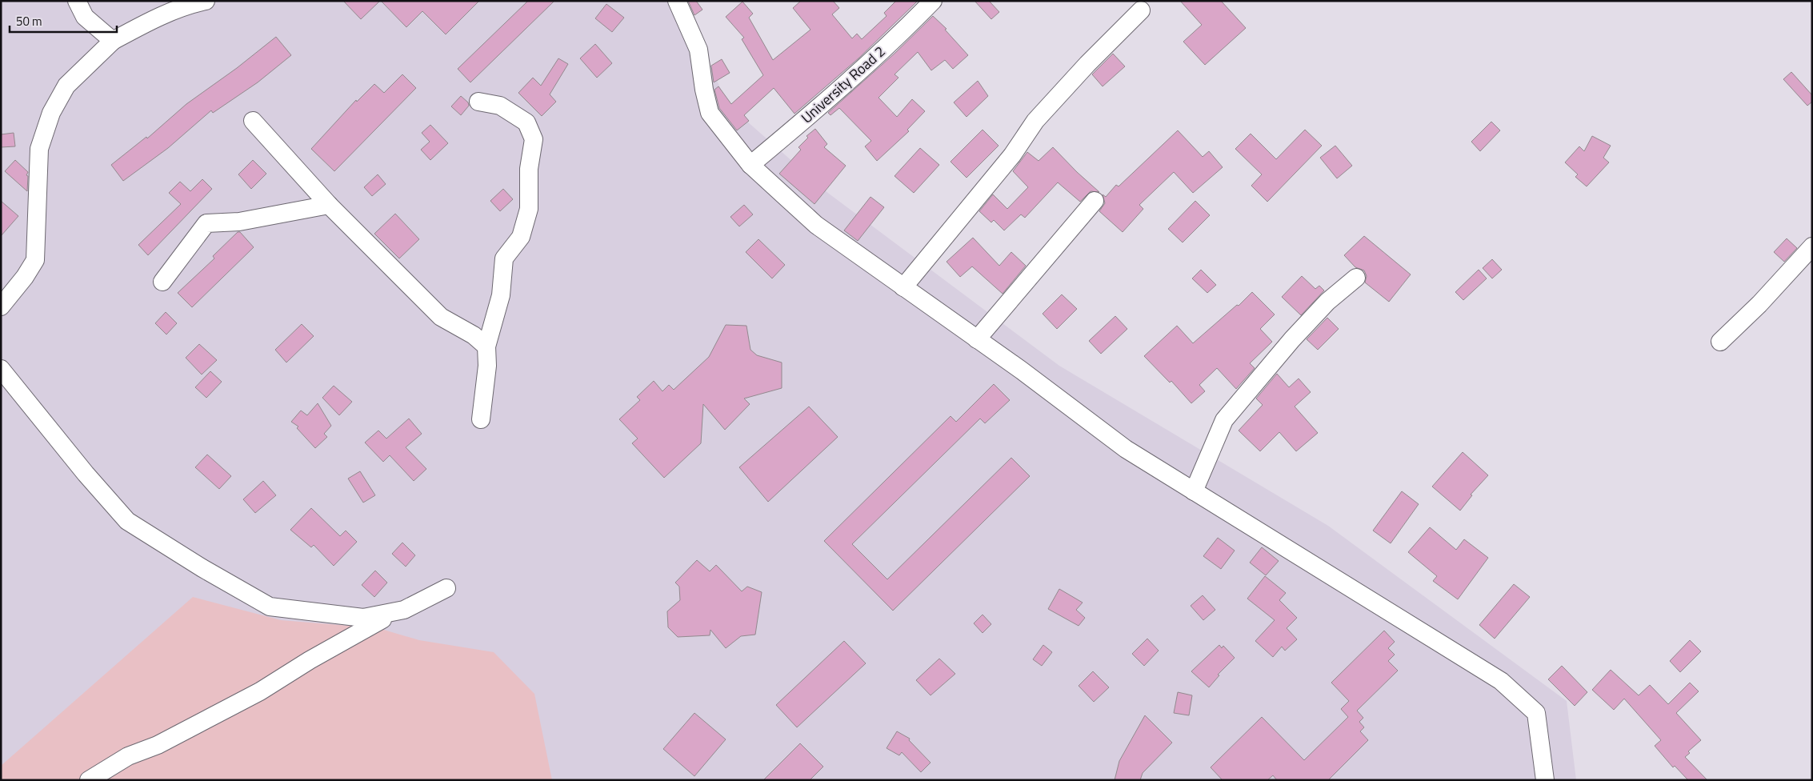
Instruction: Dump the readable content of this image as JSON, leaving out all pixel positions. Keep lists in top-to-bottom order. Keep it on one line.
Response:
{"streets":{"street":["University Road 2"]},"scale_bar":"50 m"}
